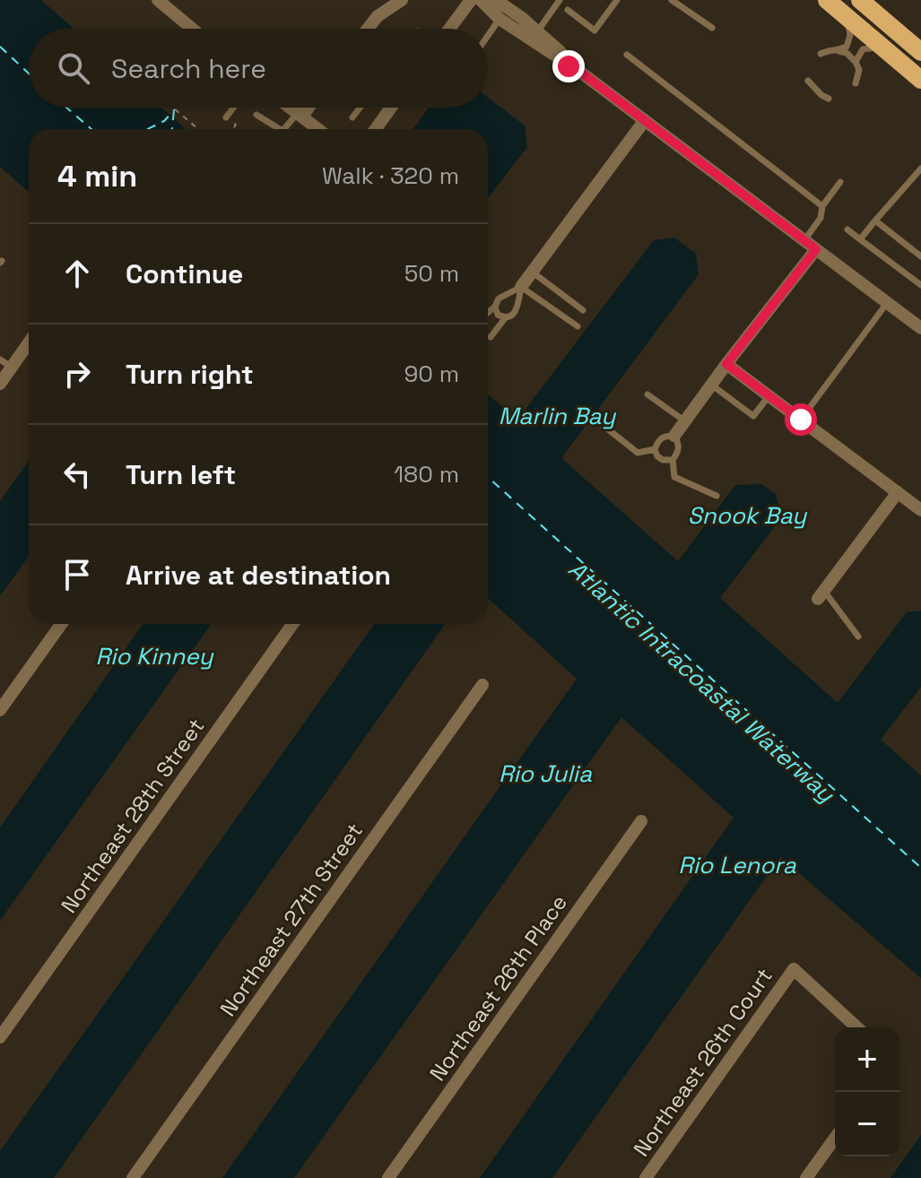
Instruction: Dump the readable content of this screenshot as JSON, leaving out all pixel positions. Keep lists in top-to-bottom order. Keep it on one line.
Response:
{"streets":{"street":["Northeast 28th Street","Northeast 27th Street","Northeast 26th Place","Northeast 26th Court"]},"water":["Marlin Bay","Snook Bay","Rio Kinney","Atlantic Intracoastal Waterway","Rio Julia","Rio Lenora"],"page":{"search":"Search here","heading":["4 min","Walk · 320 m"],"list":[["Continue","50 m"],["Turn right","90 m"],["Turn left","180 m"],"Arrive at destination"],"map_buttons":["+","−"]}}
